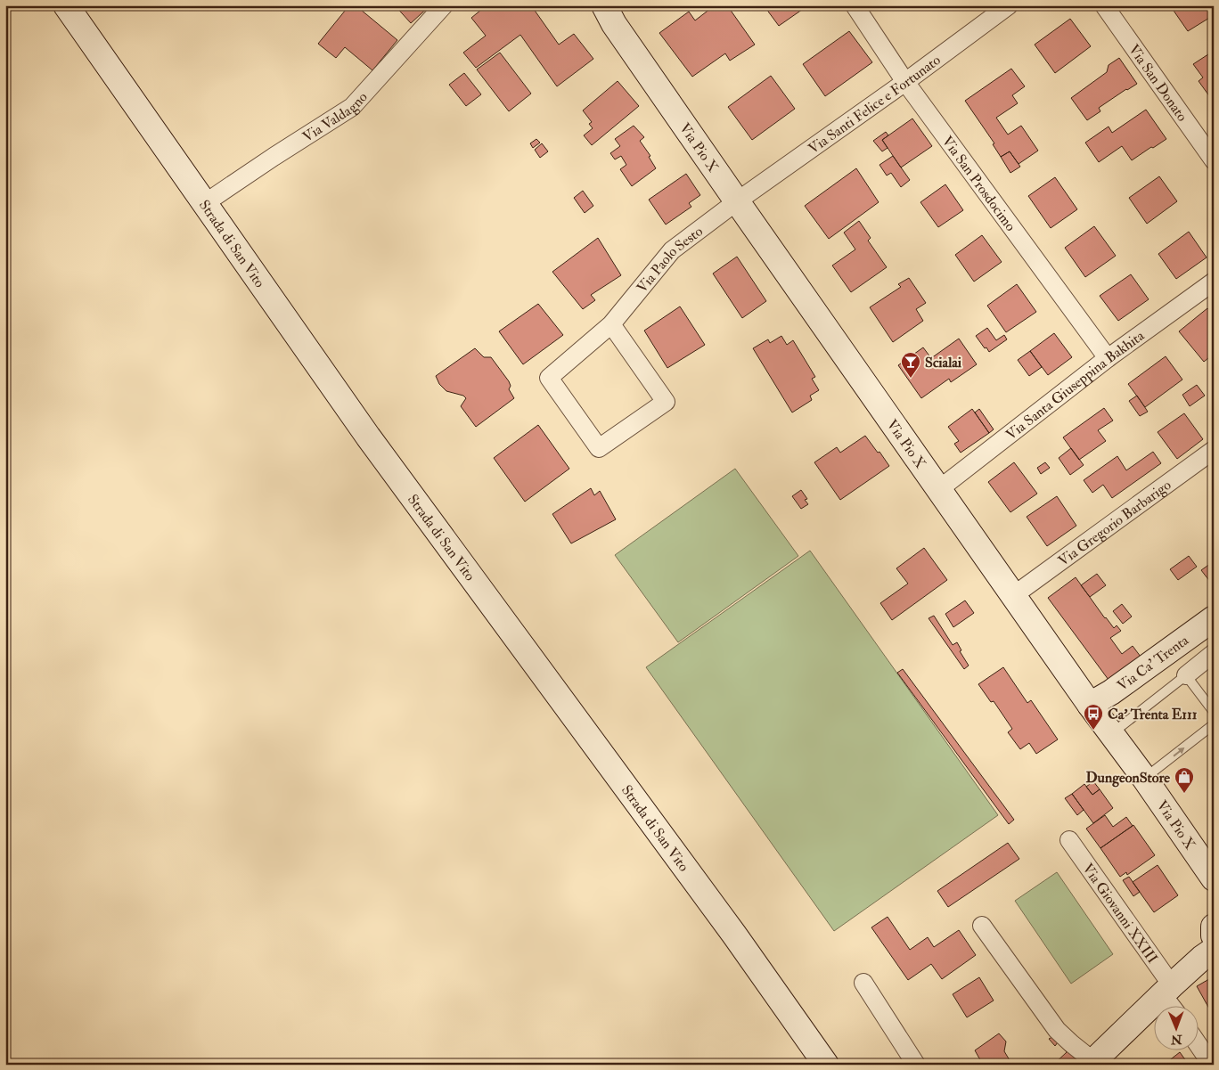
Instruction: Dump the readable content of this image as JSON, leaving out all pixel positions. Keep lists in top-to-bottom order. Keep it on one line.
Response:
{"streets":{"street":["Via San Donato","Via Santi Felice e Fortunato","Via Valdagno","Via Pio X","Via San Prosdocimo","Strada di San Vito","Via Paolo Sesto","Via Santa Giuseppina Bakhita","Via Gregorio Barbarigo","Via Ca' Trenta","Via Giovanni XXIII"]},"crossings":[["Via Santi Felice e Fortunato","Via Pio X"],["Via Santi Felice e Fortunato","Via San Prosdocimo"],["Via Santi Felice e Fortunato","Via Paolo Sesto"],["Via Valdagno","Strada di San Vito"],["Via Pio X","Via Paolo Sesto"],["Via Pio X","Via Santa Giuseppina Bakhita"],["Via Pio X","Via Gregorio Barbarigo"],["Via Pio X","Via Ca' Trenta"],["Via San Prosdocimo","Via Santa Giuseppina Bakhita"]],"places":{"bar":["Scialai"],"bus stop":["Ca' Trenta E111"],"shop":["DungeonStore"]},"north":"bottom"}
